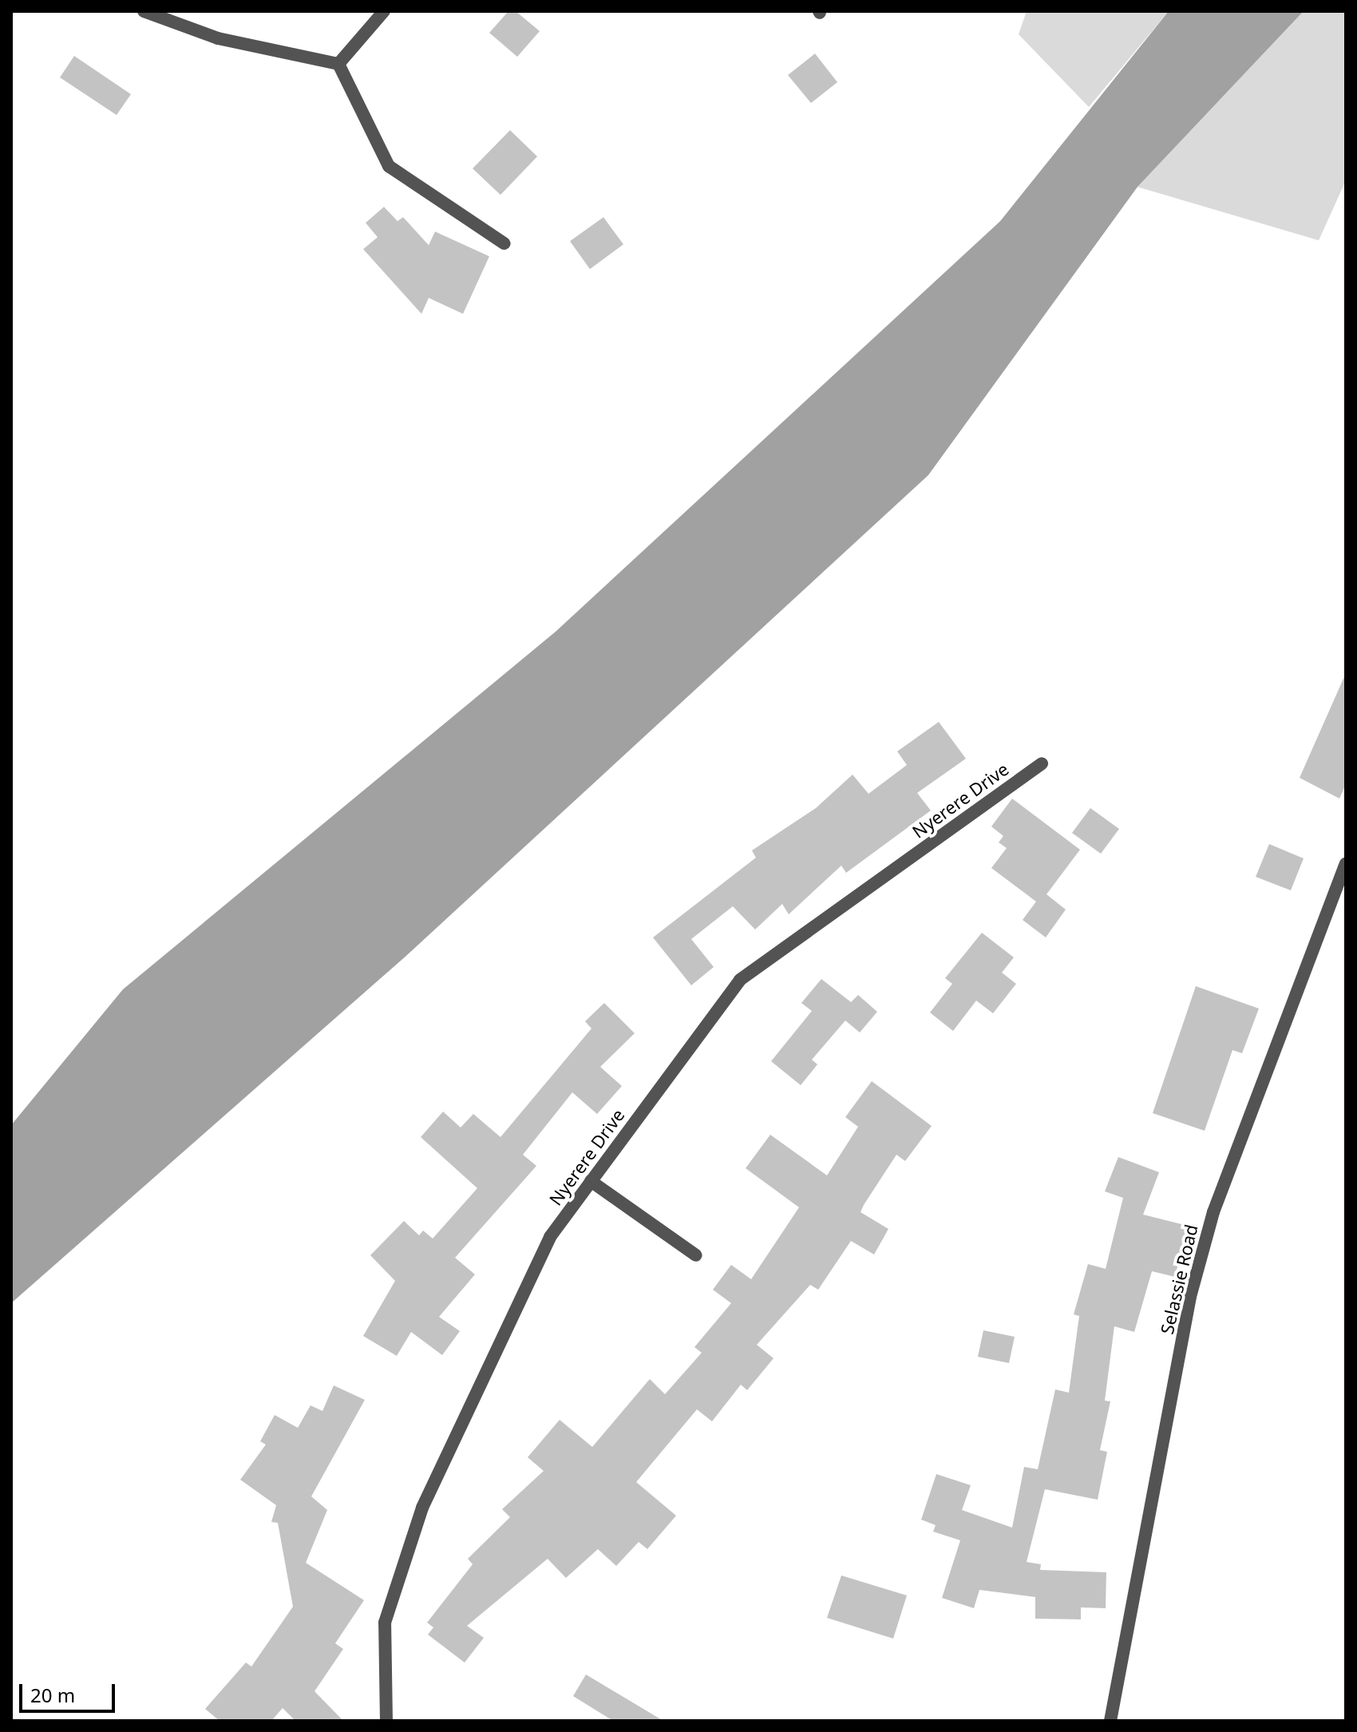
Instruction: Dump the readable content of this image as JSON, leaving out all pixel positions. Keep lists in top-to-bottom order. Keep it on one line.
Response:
{"streets":{"street":["Nyerere Drive","Selassie Road"]},"scale_bar":"20 m"}
